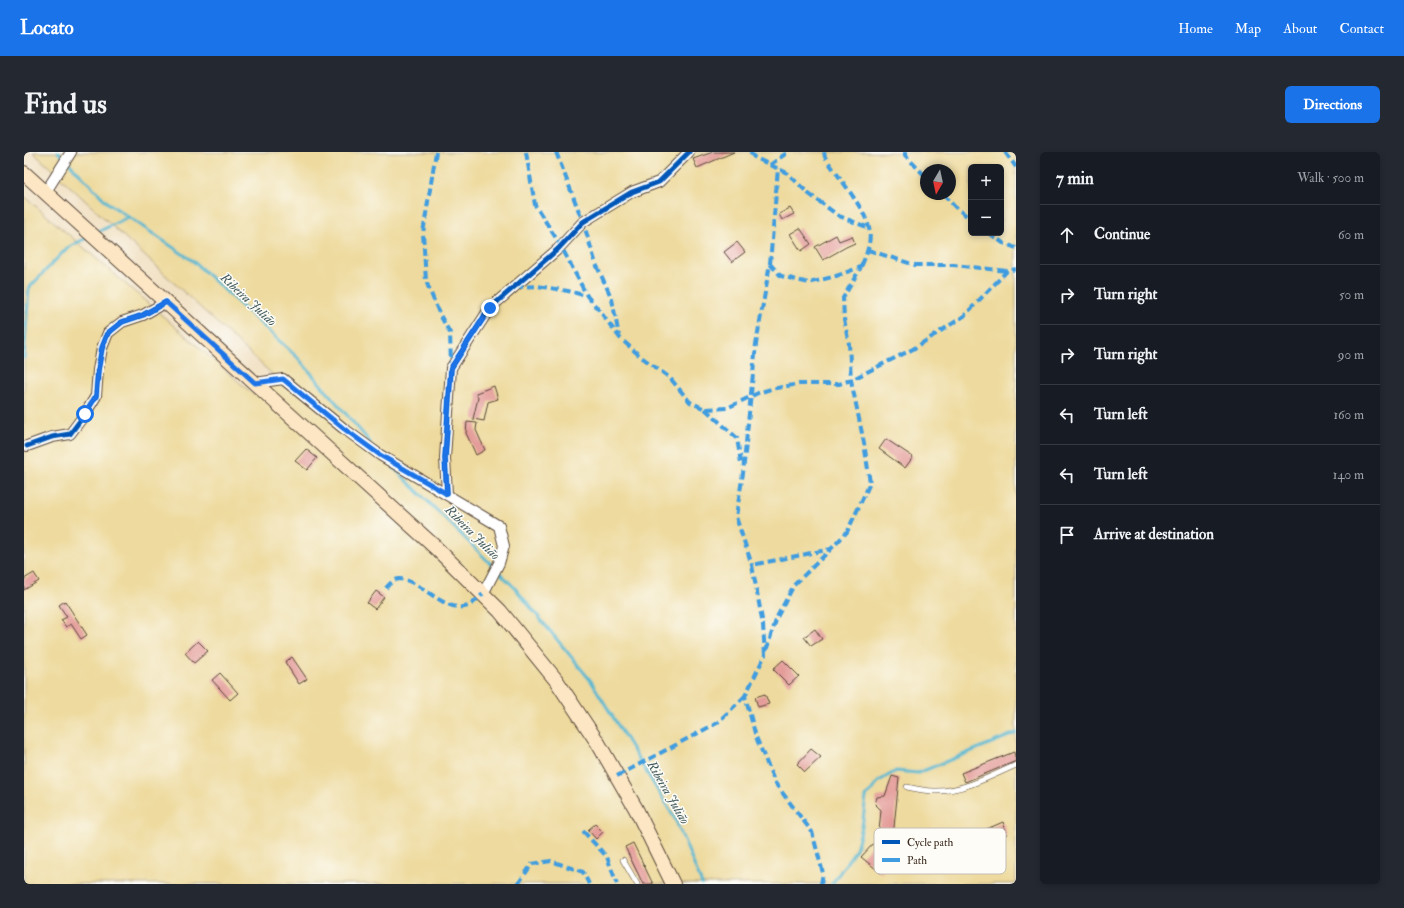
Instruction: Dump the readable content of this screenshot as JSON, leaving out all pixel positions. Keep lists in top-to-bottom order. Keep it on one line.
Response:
{"water":["Ribeira Julião"],"legend":["Cycle path","Path"],"north":"bottom","page":{"header":"Locato","nav":["Home","Map","About","Contact"],"buttons":"Directions","title":"Find us","heading":["7 min","Walk · 500 m"],"map_buttons":["+","−"],"list":[["Continue","60 m"],["Turn right","50 m"],["Turn right","90 m"],["Turn left","160 m"],["Turn left","140 m"],"Arrive at destination"]}}
